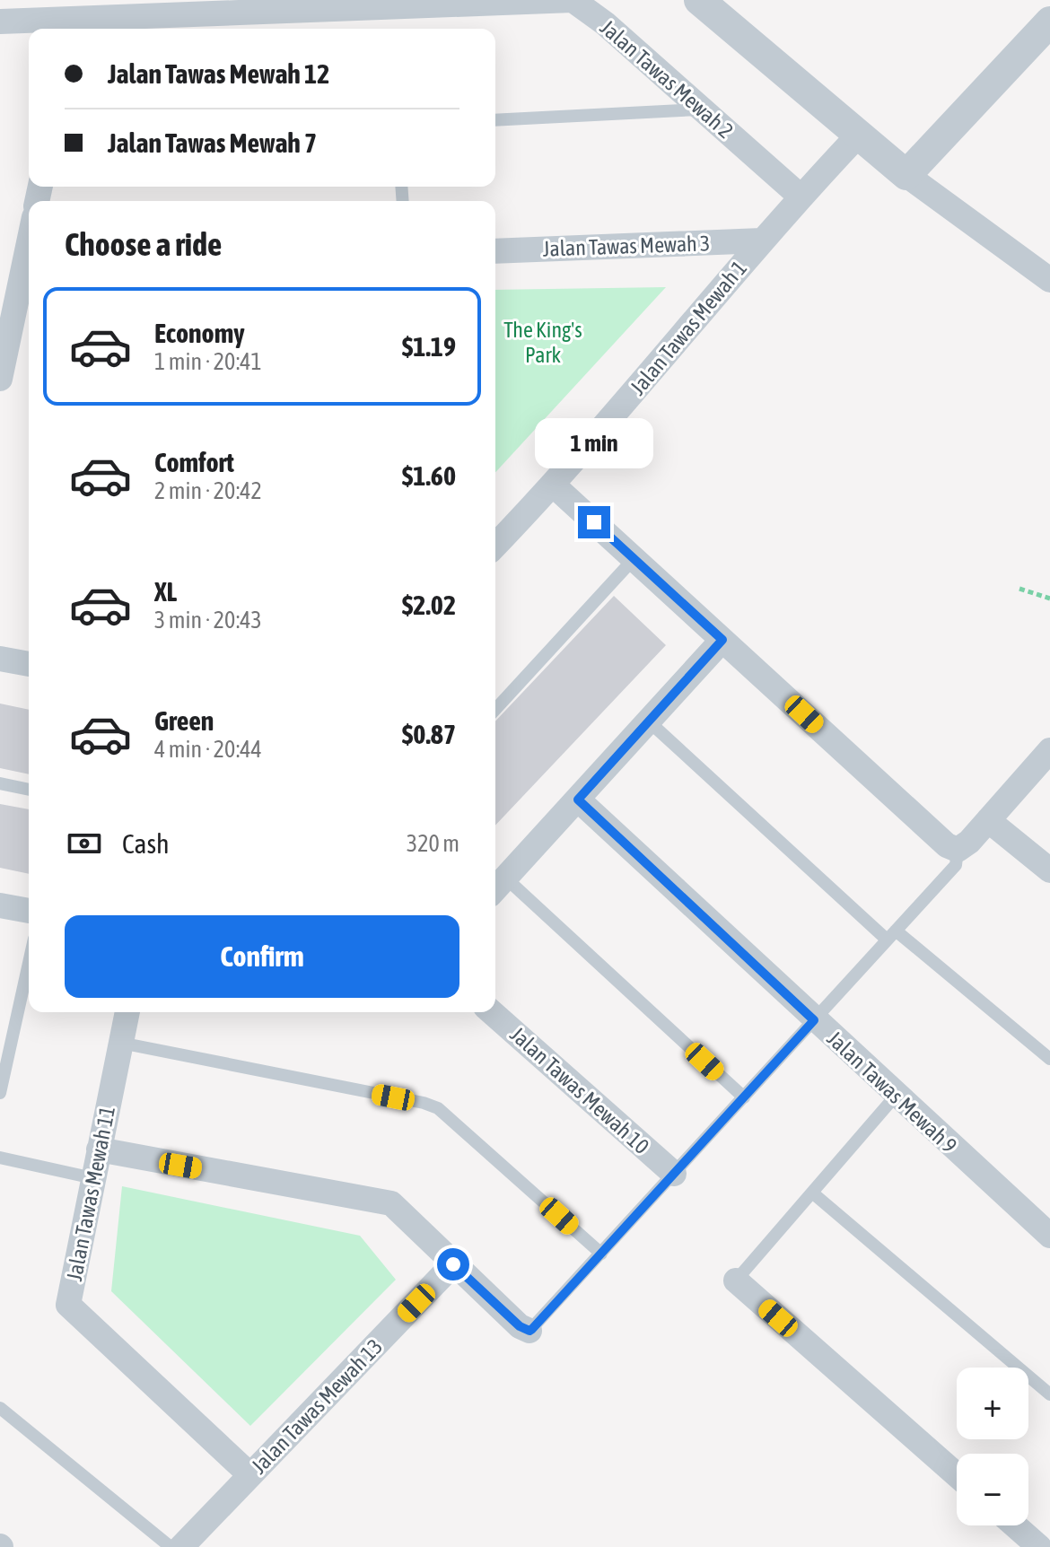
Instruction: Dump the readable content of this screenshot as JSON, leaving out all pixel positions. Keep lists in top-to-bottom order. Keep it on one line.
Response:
{"streets":{"street":["Jalan Tawas Mewah 2","Jalan Tawas Mewah 3","Jalan Tawas Mewah 1","Jalan Tawas Mewah 10","Jalan Tawas Mewah 9","Jalan Tawas Mewah 11","Jalan Tawas Mewah 13"]},"crossings":[["Jalan Tawas Mewah 2","Jalan Tawas Mewah 1"],["Jalan Tawas Mewah 3","Jalan Tawas Mewah 1"],["Jalan Tawas Mewah 11","Jalan Tawas Mewah 13"]],"parks":["The King's Park"],"page":{"banner":["Jalan Tawas Mewah 12","Jalan Tawas Mewah 7"],"heading":"Choose a ride","list":[{"name":"Economy","note":"1 min · 20:41","value":"$1.19"},{"name":"Comfort","note":"2 min · 20:42","value":"$1.60"},{"name":"XL","note":"3 min · 20:43","value":"$2.02"},{"name":"Green","note":"4 min · 20:44","value":"$0.87"}],"bubble":"1 min","pay":["Cash","320 m"],"buttons":"Confirm","map_buttons":["+","−"]}}
